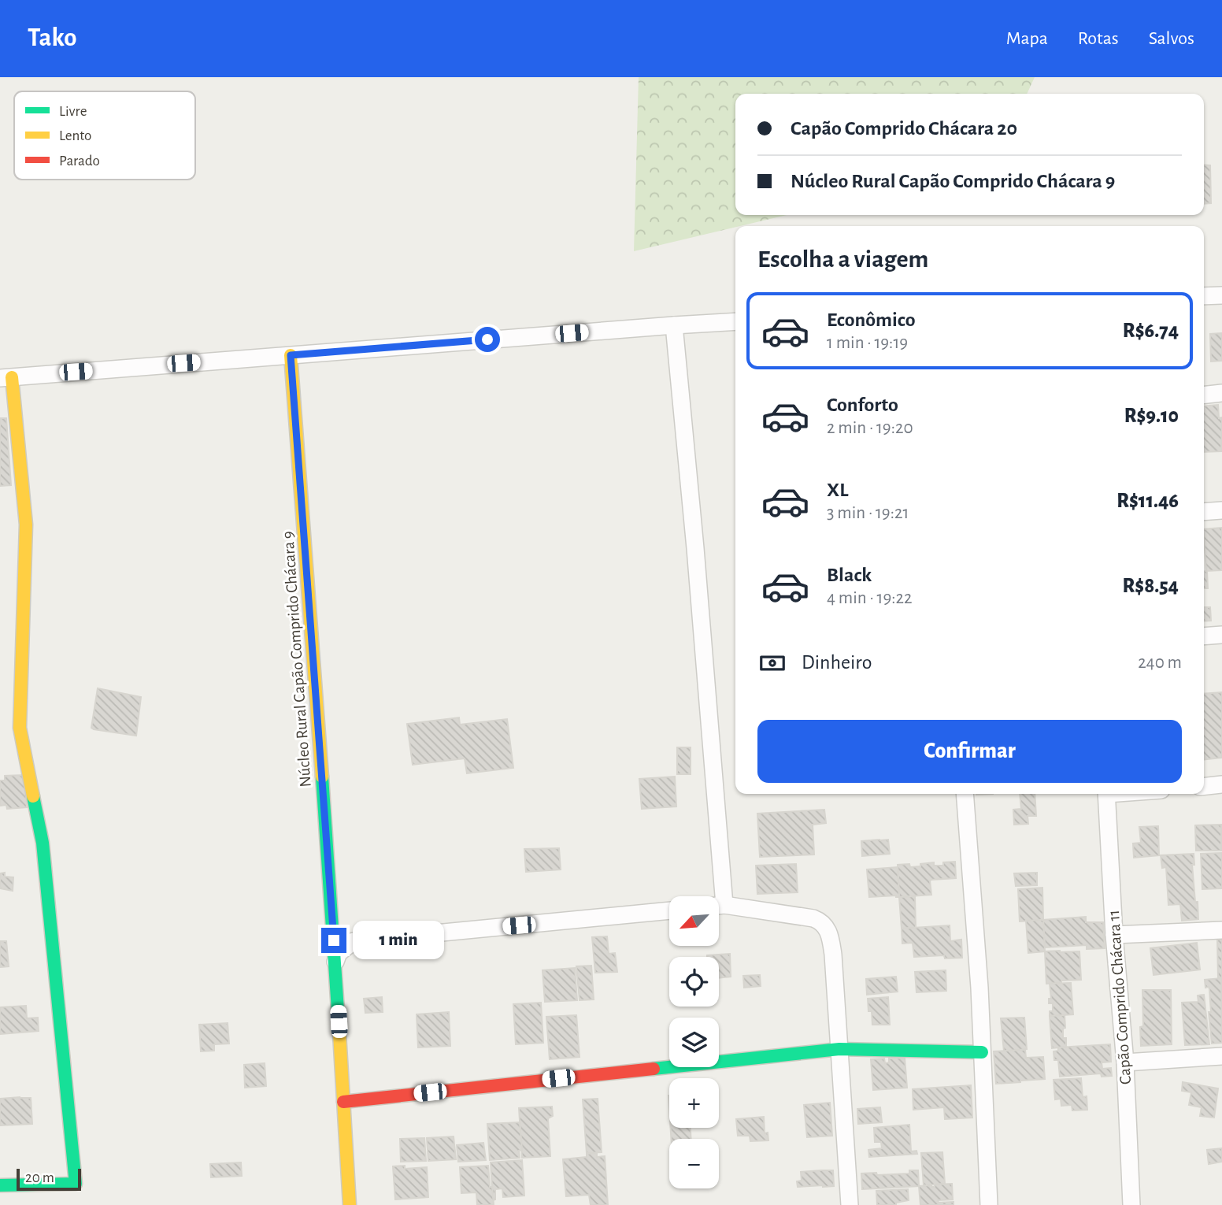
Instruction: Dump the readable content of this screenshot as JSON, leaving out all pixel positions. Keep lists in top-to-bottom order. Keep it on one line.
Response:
{"streets":{"street":["Núcleo Rural Capão Comprido Chácara 9","Capão Comprido Chácara 11"]},"legend":["Livre","Lento","Parado"],"scale_bar":"20 m","north":"bottom left","page":{"header":"Tako","nav":["Mapa","Rotas","Salvos"],"banner":["Capão Comprido Chácara 20","Núcleo Rural Capão Comprido Chácara 9"],"heading":"Escolha a viagem","list":[{"name":"Econômico","note":"1 min · 19:19","value":"R$6.74"},{"name":"Conforto","note":"2 min · 19:20","value":"R$9.10"},{"name":"XL","note":"3 min · 19:21","value":"R$11.46"},{"name":"Black","note":"4 min · 19:22","value":"R$8.54"}],"pay":["Dinheiro","240 m"],"buttons":"Confirmar","map_buttons":["+","−"],"bubble":"1 min","scale":"20 m"}}
